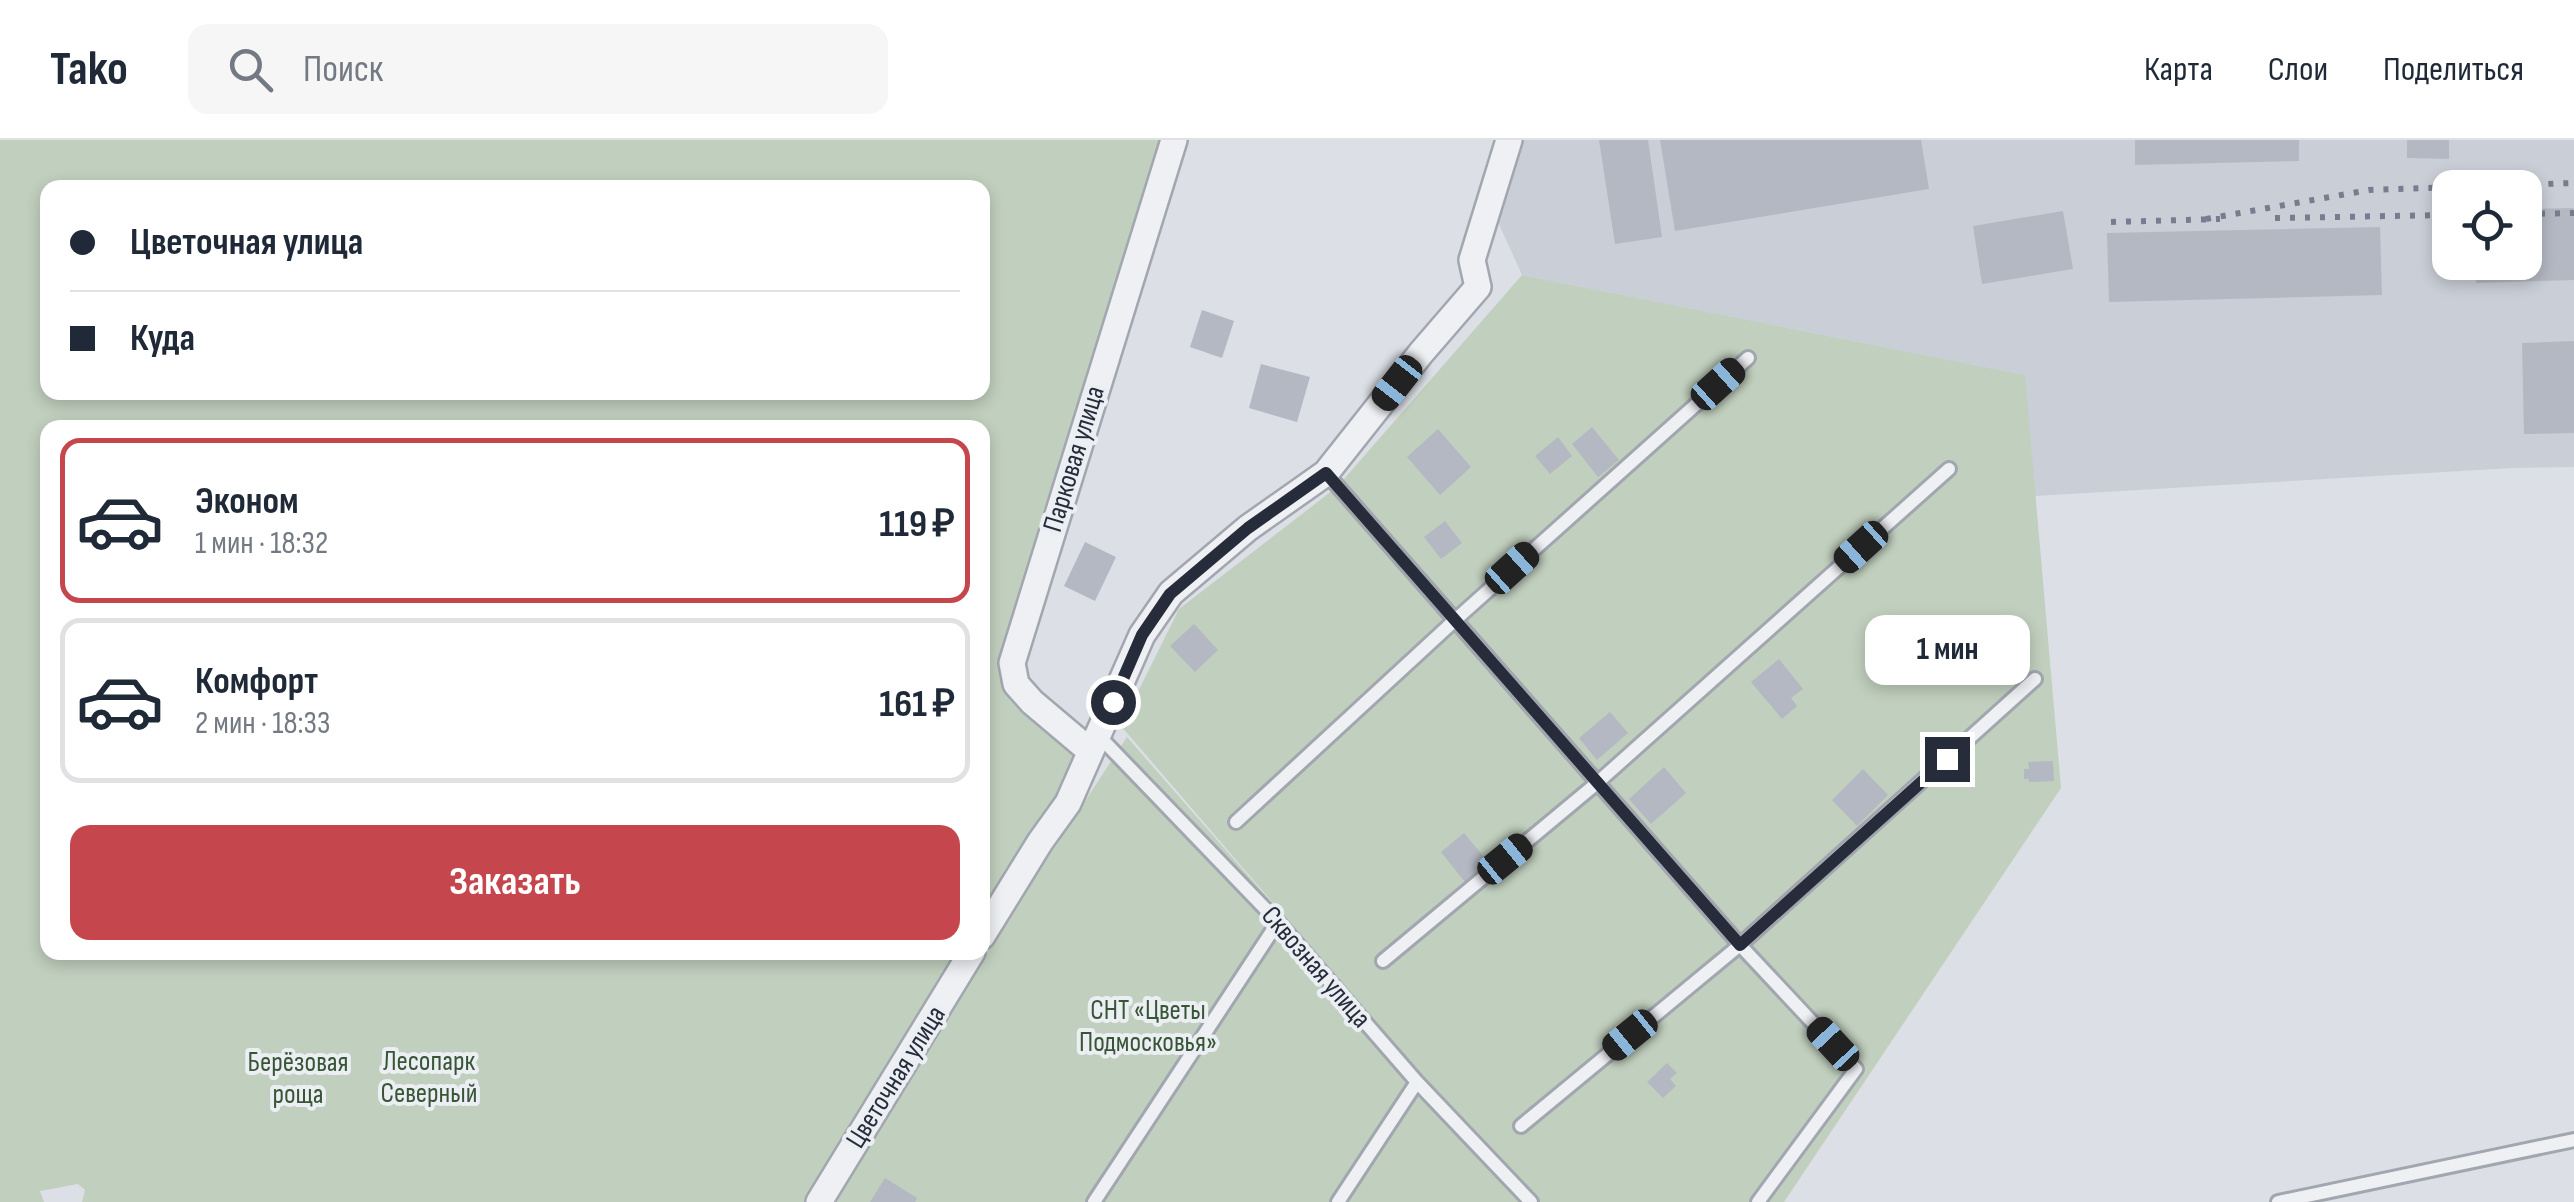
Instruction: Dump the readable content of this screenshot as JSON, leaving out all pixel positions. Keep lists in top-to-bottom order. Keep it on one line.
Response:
{"streets":{"street":["Парковая улица","Цветочная улица"],"lane":["Сквозная улица"]},"crossings":[["Парковая улица","Сквозная улица"]],"parks":["СНТ «Цветы Подмосковья»","Лесопарк Северный","Берёзовая роща"],"page":{"header":"Tako","search":"Поиск","nav":["Карта","Слои","Поделиться"],"banner":["Цветочная улица","Куда"],"list":[{"name":"Эконом","note":"1 мин · 18:32","value":"119 ₽"},{"name":"Комфорт","note":"2 мин · 18:33","value":"161 ₽"}],"bubble":"1 мин","buttons":"Заказать"}}
